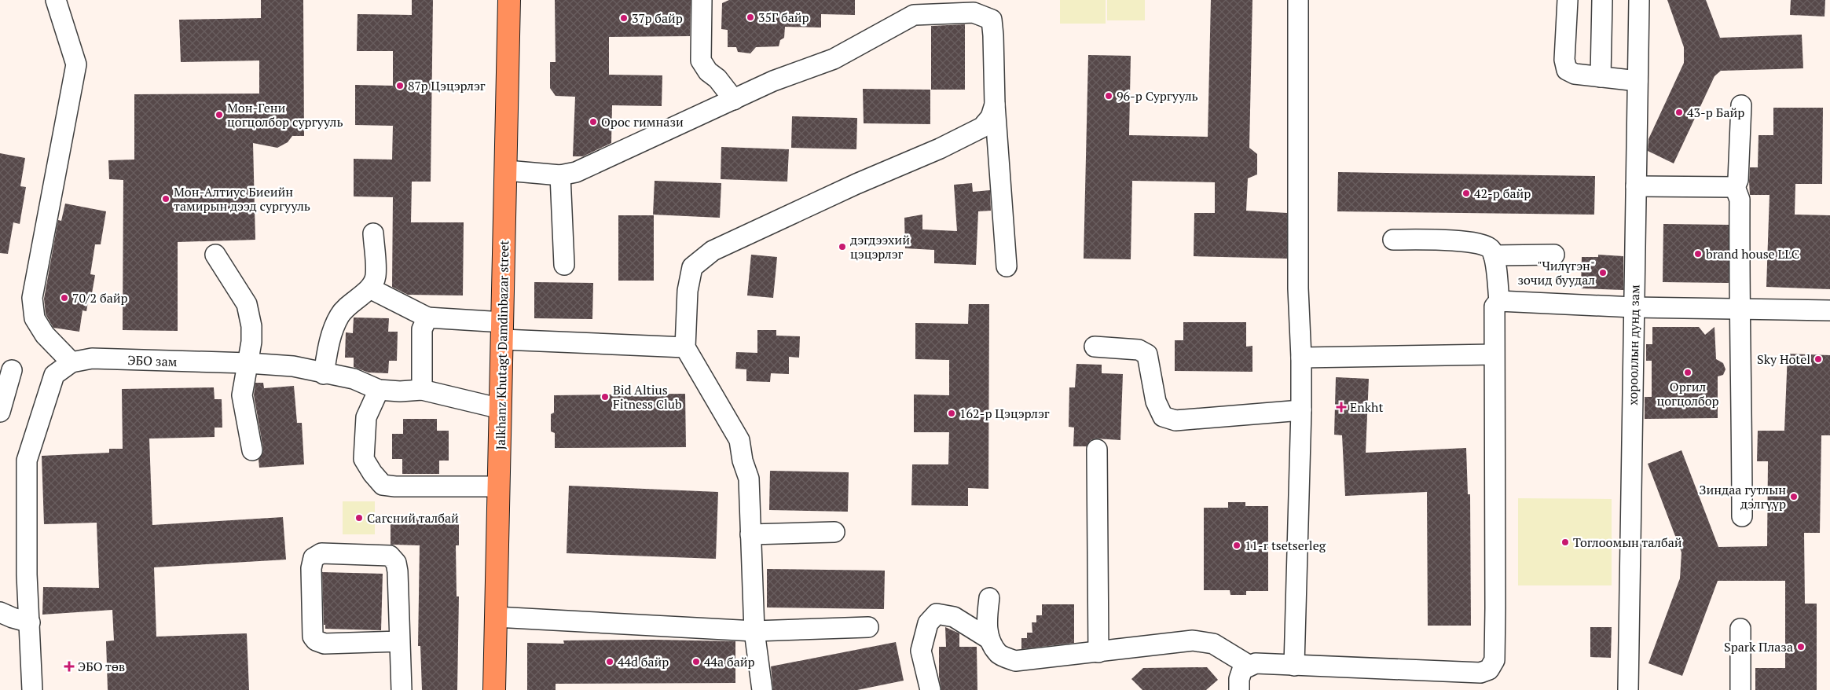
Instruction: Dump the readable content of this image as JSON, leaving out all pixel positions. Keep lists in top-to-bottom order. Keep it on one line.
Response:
{"streets":{"main road":["Jalkhanz Khutagt Damdinbazar street"],"street":["хорооллын дунд зам","ЭБО зам"]},"crossings":[["Jalkhanz Khutagt Damdinbazar street","ЭБО зам"]],"places":{"other":["35Г байр","37р байр","87р Цэцэрлэг","96-р Сургууль","43-р Байр","Мон-Гени цогцолбор сургууль","Орос гимнази","42-p байр","Мон-Алтиус Биеийн тамирын дээд сургууль","дэгдээхий цэцэрлэг","brand house LLC","\"Чилүгэн\" зочид буудал","70/2 байр","Sky Hotel","Oргил цогцолбор","Bid Altius Fitness Club","162-р Цэцэрлэг","Зиндаа гутлын дэлгүүр","Сагсний талбай","Тоглоомын талбай","11-r tsetserleg","Spark Плаза","44d байр","44a байр"],"health":["Enkht","ЭБО төв"]}}
